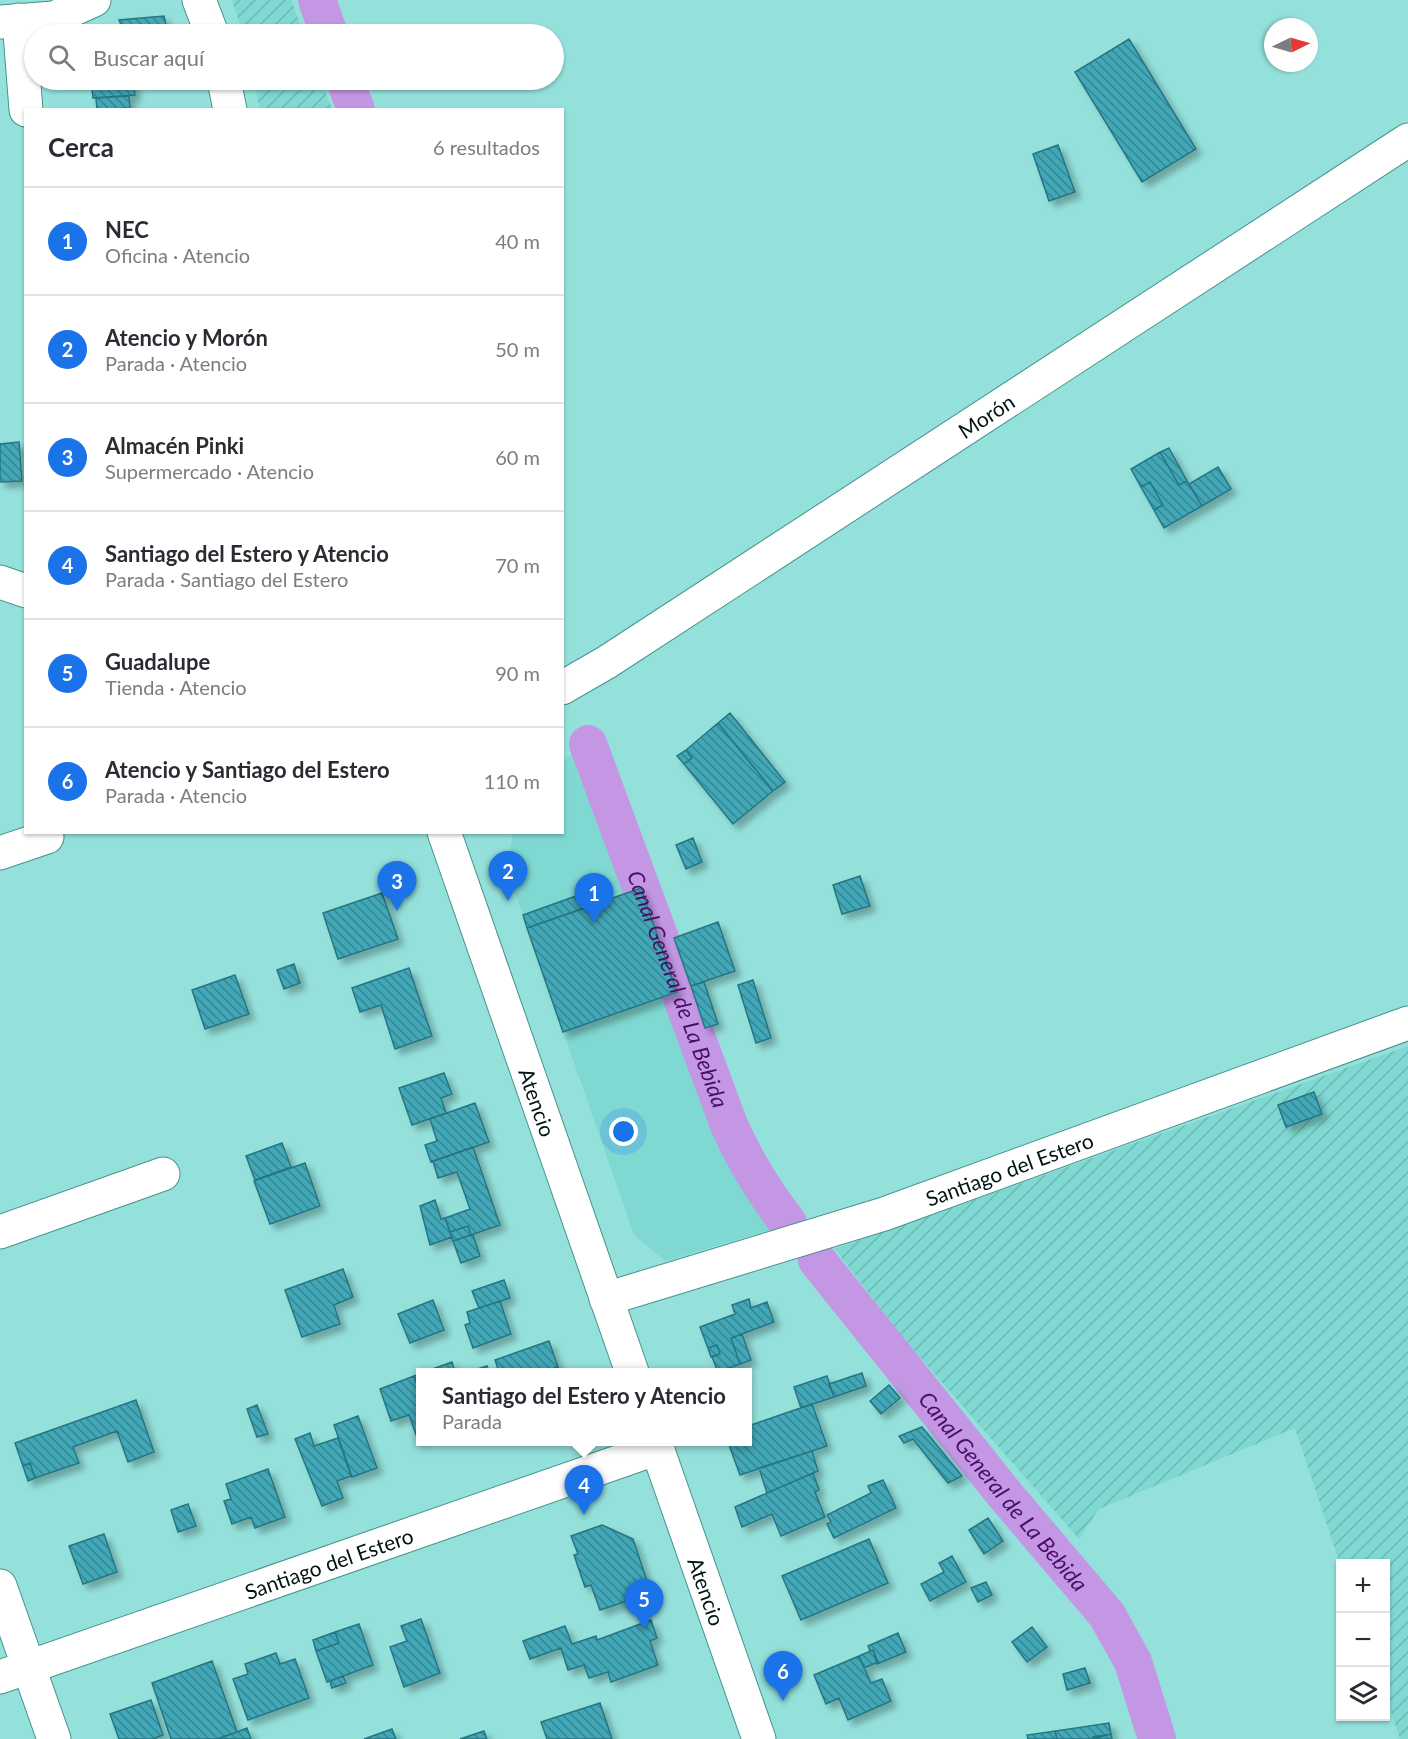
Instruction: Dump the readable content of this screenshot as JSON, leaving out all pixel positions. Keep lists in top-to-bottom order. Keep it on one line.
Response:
{"streets":{"street":["Morón","Atencio","Santiago del Estero"]},"crossings":[["Atencio","Santiago del Estero"]],"water":["Canal General de La Bebida"],"north":"right","page":{"search":"Buscar aquí","heading":["Cerca","6 resultados"],"list":[{"mark":"1","name":"NEC","note":"Oficina · Atencio","value":"40 m"},{"mark":"2","name":"Atencio y Morón","note":"Parada · Atencio","value":"50 m"},{"mark":"3","name":"Almacén Pinki","note":"Supermercado · Atencio","value":"60 m"},{"mark":"4","name":"Santiago del Estero y Atencio","note":"Parada · Santiago del Estero","value":"70 m"},{"mark":"5","name":"Guadalupe","note":"Tienda · Atencio","value":"90 m"},{"mark":"6","name":"Atencio y Santiago del Estero","note":"Parada · Atencio","value":"110 m"}],"pins":["2","3","1","4","5","6"],"popup":["Santiago del Estero y Atencio","Parada"],"map_buttons":["+","−"]}}
